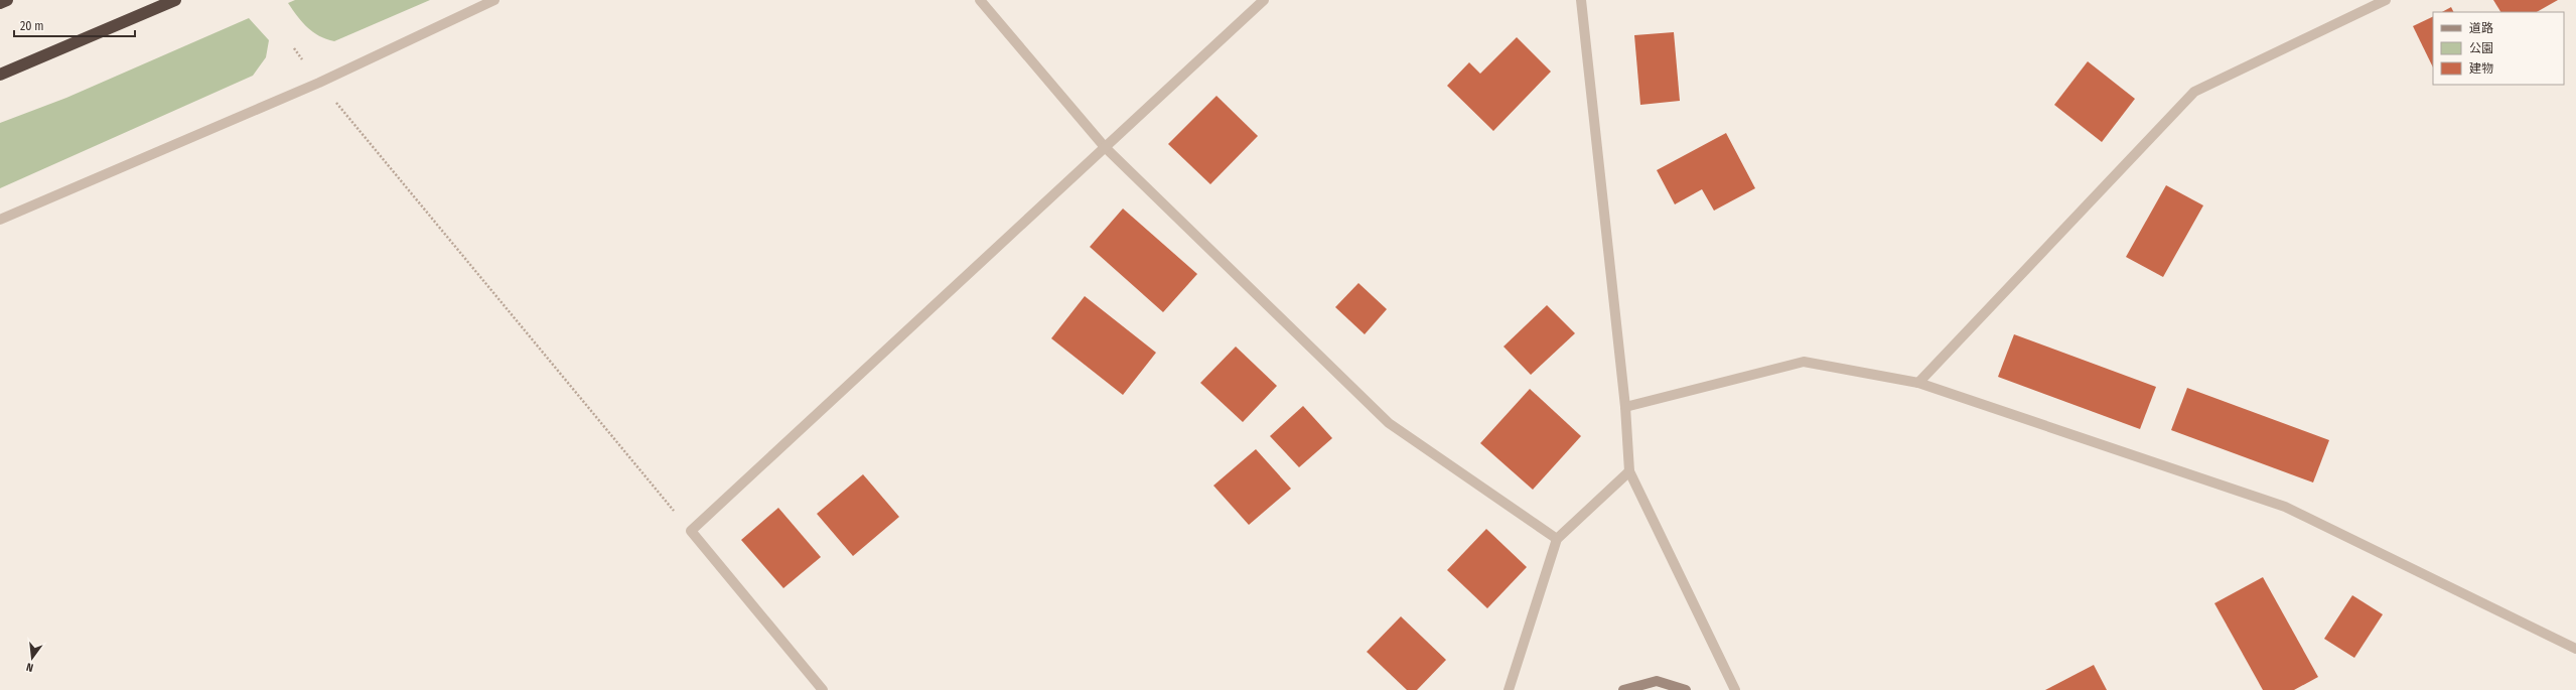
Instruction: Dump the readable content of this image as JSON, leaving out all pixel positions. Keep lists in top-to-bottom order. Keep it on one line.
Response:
{"legend":["道路","公園","建物"],"scale_bar":"20 m","north":"bottom"}
